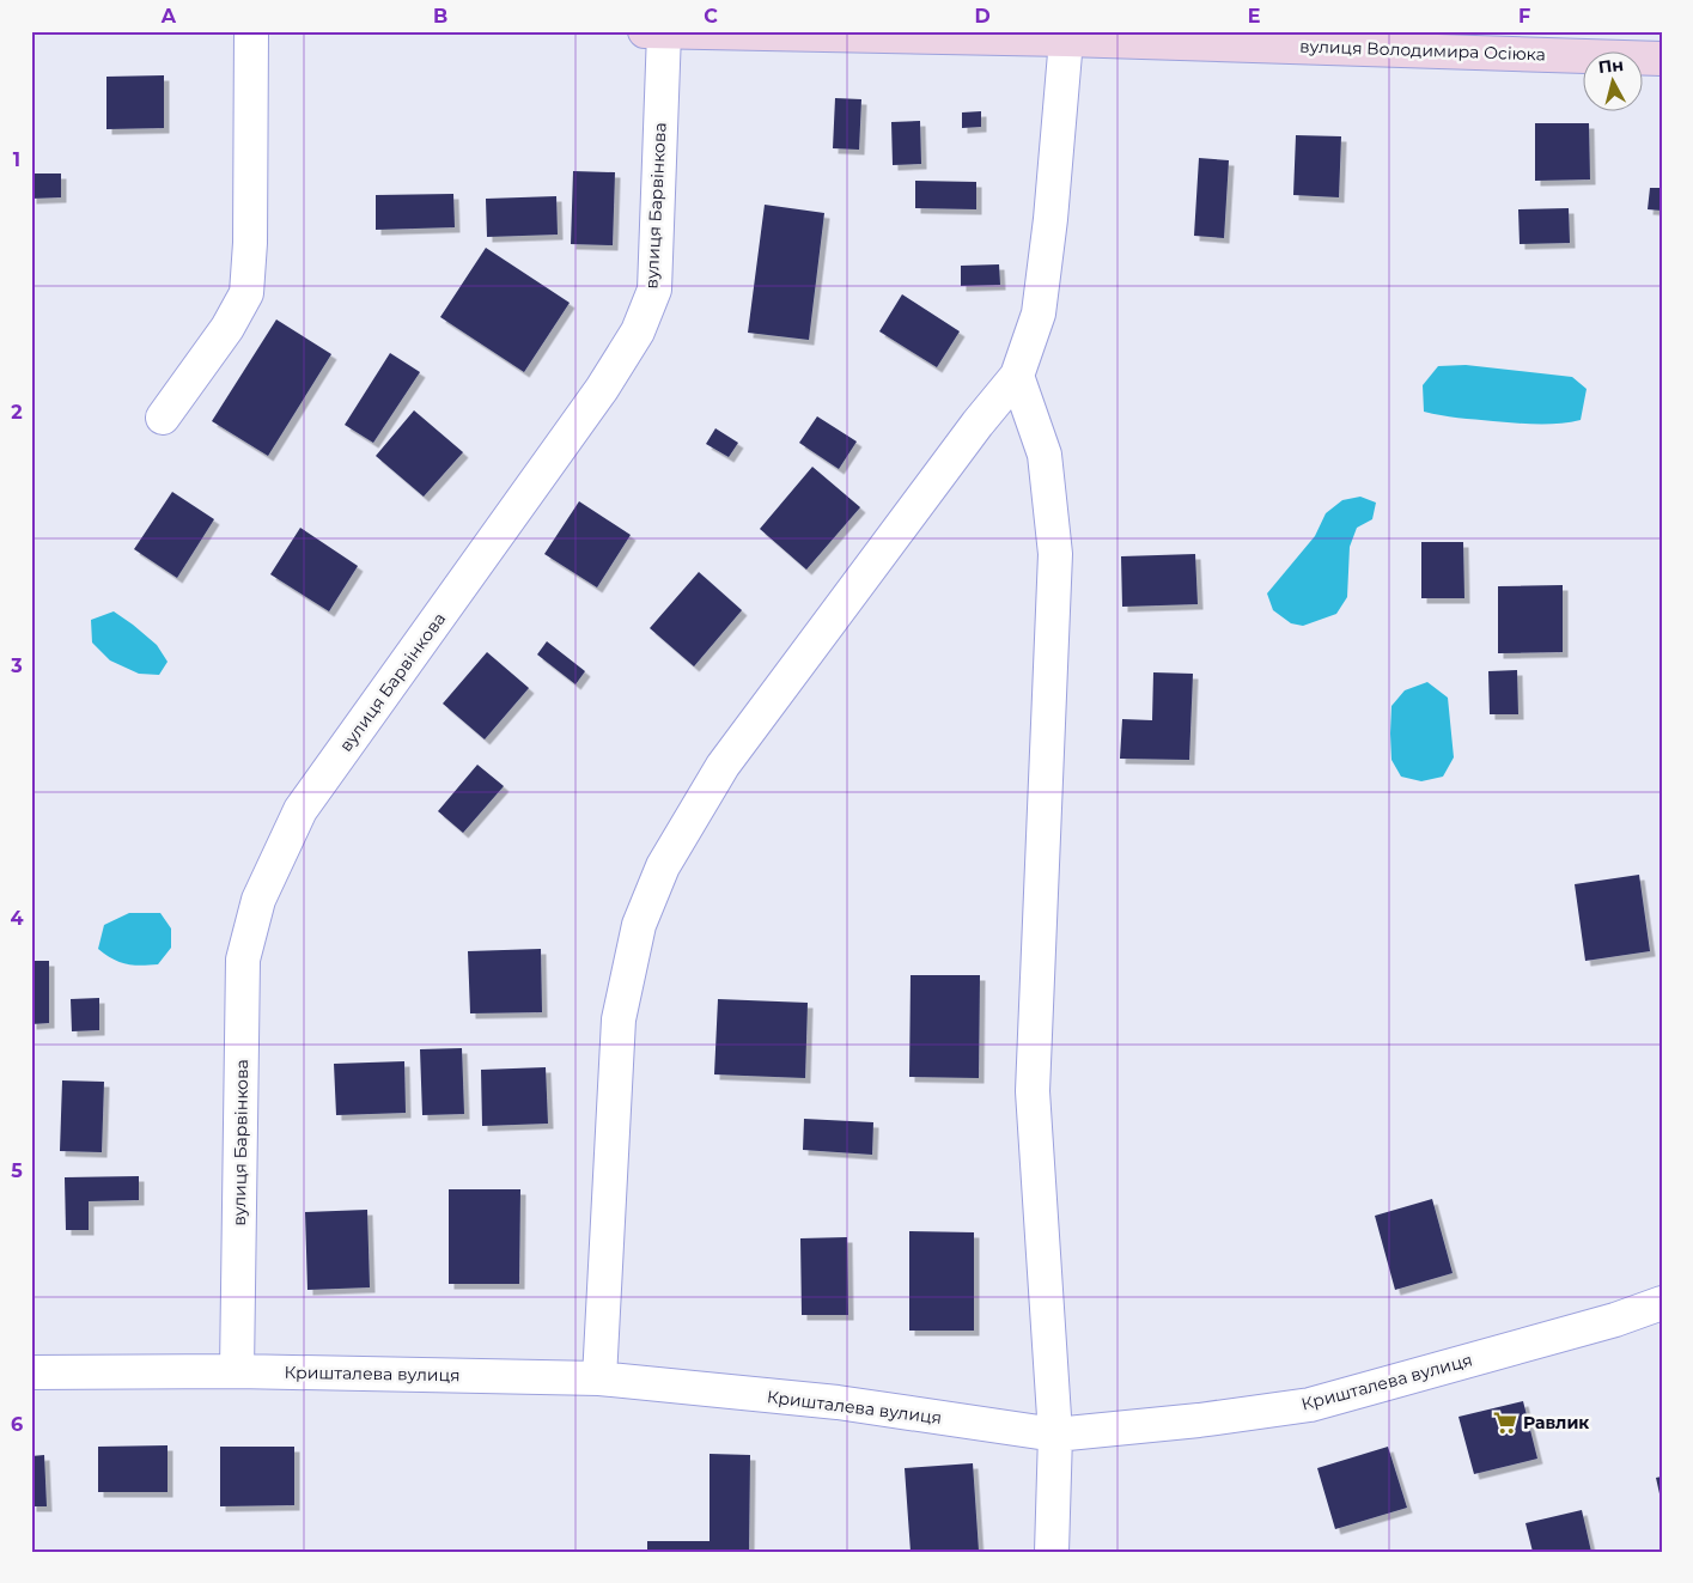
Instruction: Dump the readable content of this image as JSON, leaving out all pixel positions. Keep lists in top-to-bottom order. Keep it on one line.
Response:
{"streets":{"street":["вулиця Володимира Осіюка","вулиця Барвінкова","Кришталева вулиця"]},"crossings":[["вулиця Володимира Осіюка","вулиця Барвінкова"],["вулиця Барвінкова","Кришталева вулиця"]],"places":{"supermarket":["Равлик"]},"north":"top","grid":{"columns":["A","B","C","D","E","F"],"rows":["1","2","3","4","5","6"]}}
